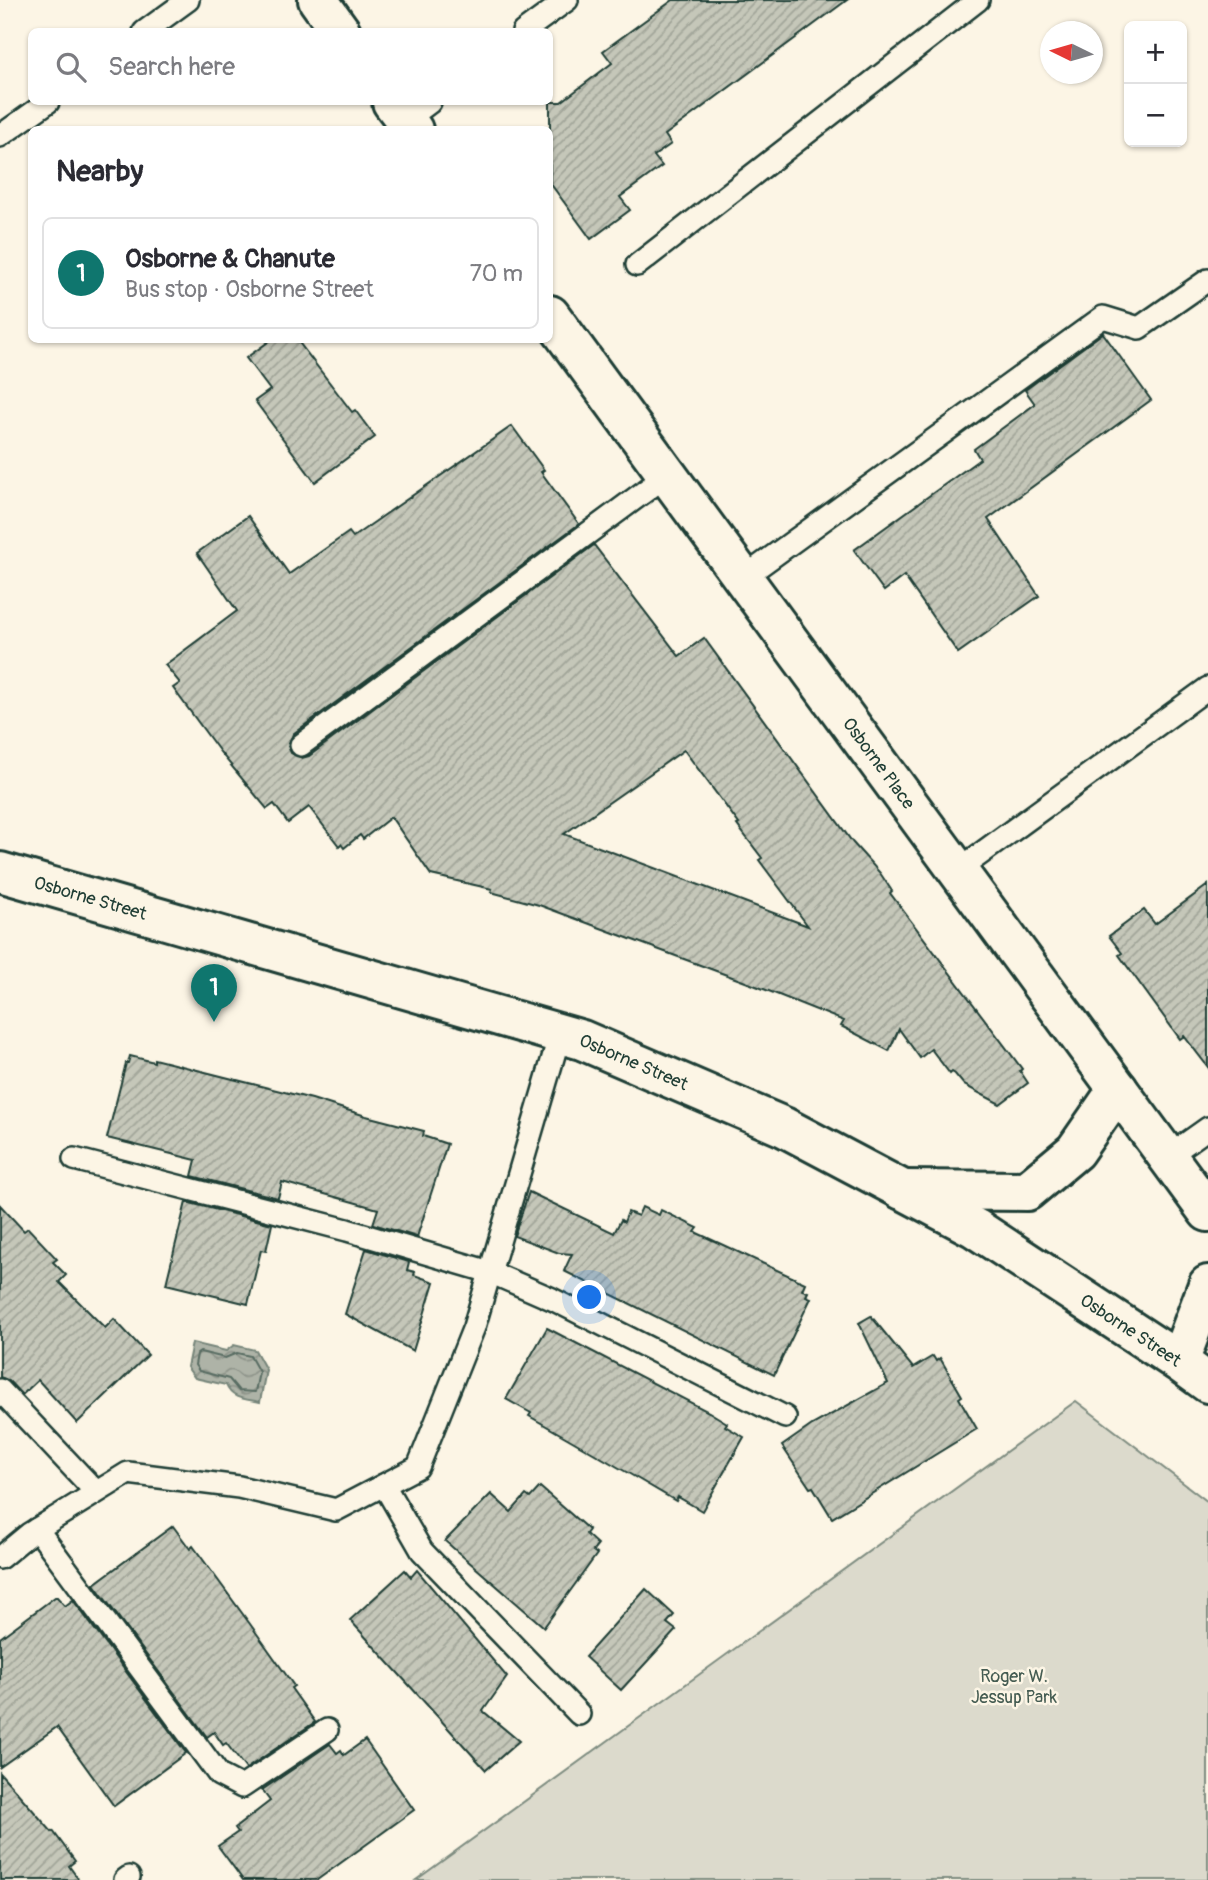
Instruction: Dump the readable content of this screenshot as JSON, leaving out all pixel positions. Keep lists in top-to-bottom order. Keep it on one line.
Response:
{"streets":{"street":["Osborne Place","Osborne Street"]},"parks":["Roger W. Jessup Park"],"north":"left","page":{"map_buttons":["+","−"],"search":"Search here","heading":"Nearby","list":[{"mark":"1","name":"Osborne & Chanute","note":"Bus stop · Osborne Street","value":"70 m"}],"pins":"1"}}
